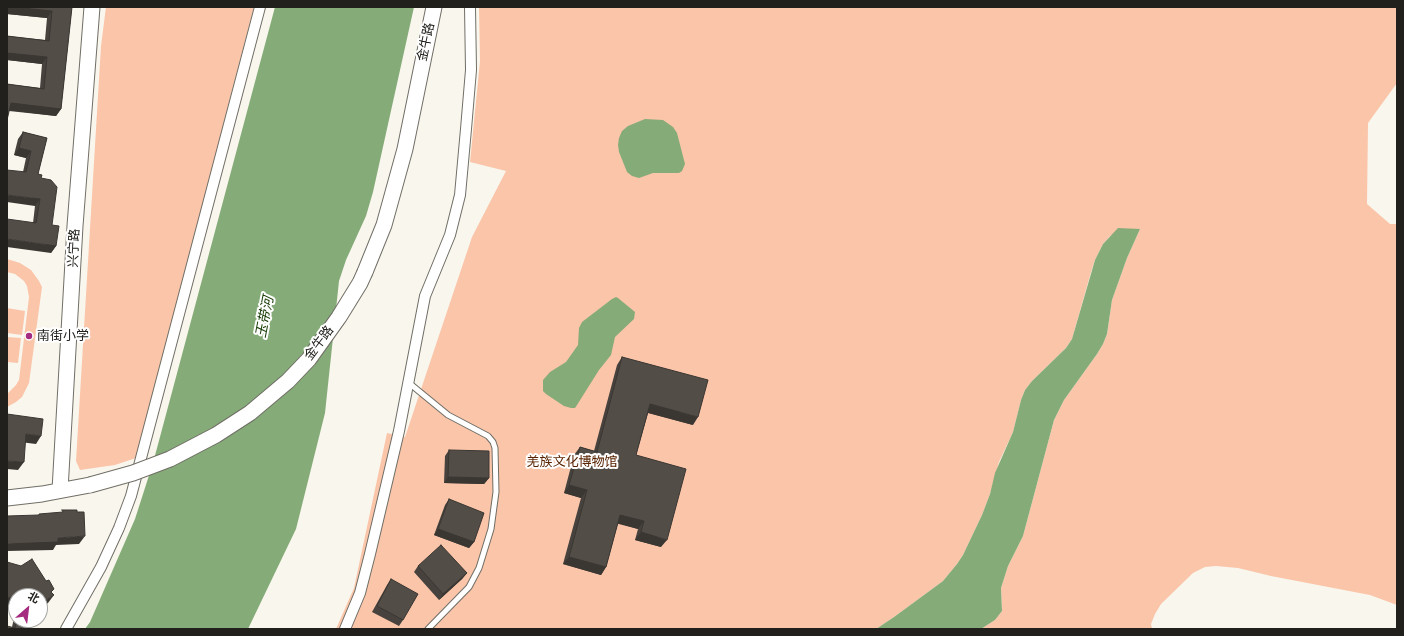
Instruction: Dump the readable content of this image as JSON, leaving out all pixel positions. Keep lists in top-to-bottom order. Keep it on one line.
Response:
{"streets":{"main road":["金牛路","兴宁路"]},"crossings":[["金牛路","兴宁路"]],"water":["玉带河"],"parks":["羌族文化博物馆"],"places":["南街小学"],"north":"top right"}
